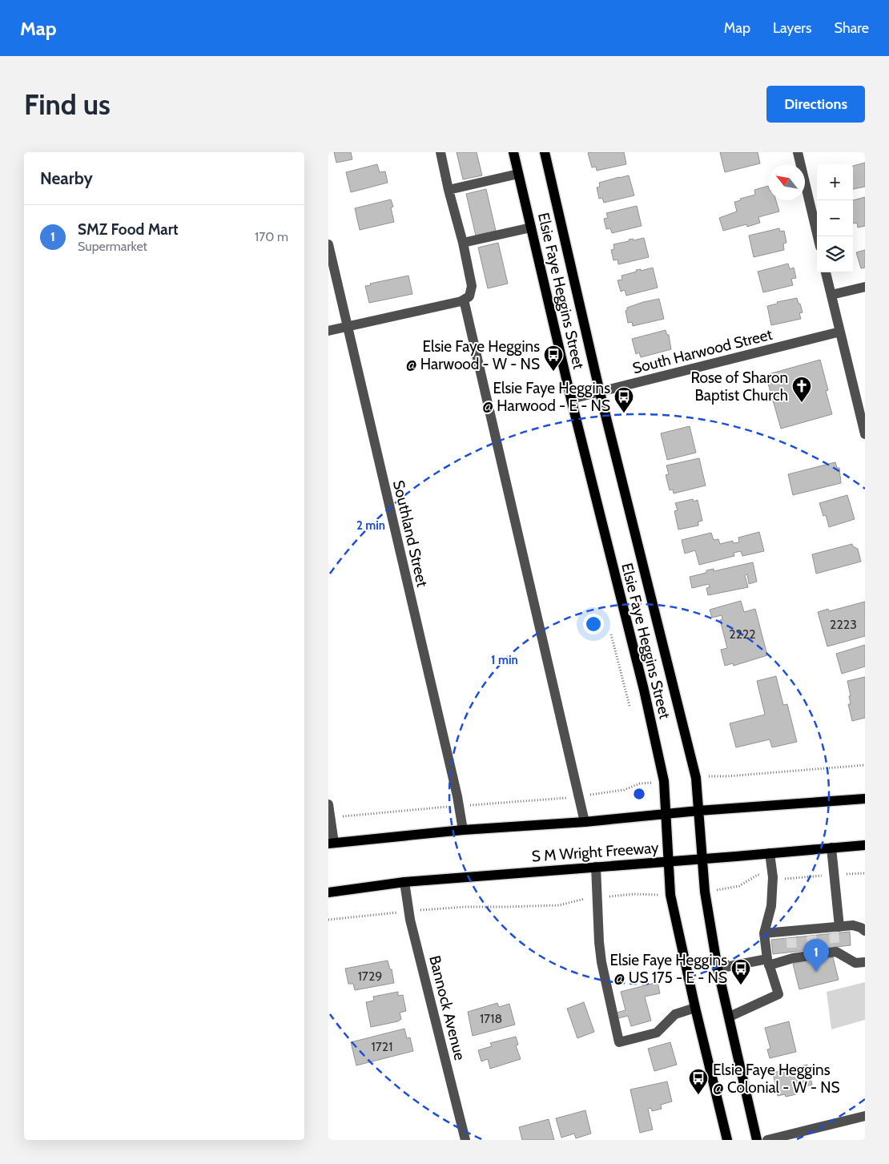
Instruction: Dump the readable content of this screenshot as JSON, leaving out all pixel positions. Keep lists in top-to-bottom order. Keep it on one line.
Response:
{"streets":{"main road":["Elsie Faye Heggins Street","S M Wright Freeway"],"street":["South Harwood Street","Southland Street","Bannock Avenue"]},"crossings":[["Elsie Faye Heggins Street","South Harwood Street"],["Elsie Faye Heggins Street","S M Wright Freeway"],["Southland Street","S M Wright Freeway"],["S M Wright Freeway","Bannock Avenue"]],"places":{"bus stop":["Elsie Faye Heggins @ Harwood - W - NS","Elsie Faye Heggins @ Harwood - E - NS","Elsie Faye Heggins @ US 175 - E - NS","Elsie Faye Heggins @ Colonial - W - NS"],"church":["Rose of Sharon Baptist Church"]},"house_numbers":["2223","2222","1729","1718","1721"],"north":"top left","page":{"header":"Map","nav":["Map","Layers","Share"],"buttons":"Directions","title":"Find us","heading":"Nearby","map_buttons":["+","−"],"list":[{"mark":"1","name":"SMZ Food Mart","note":"Supermarket","value":"170 m"}],"pins":"1"},"rings":["2 min","1 min"]}
